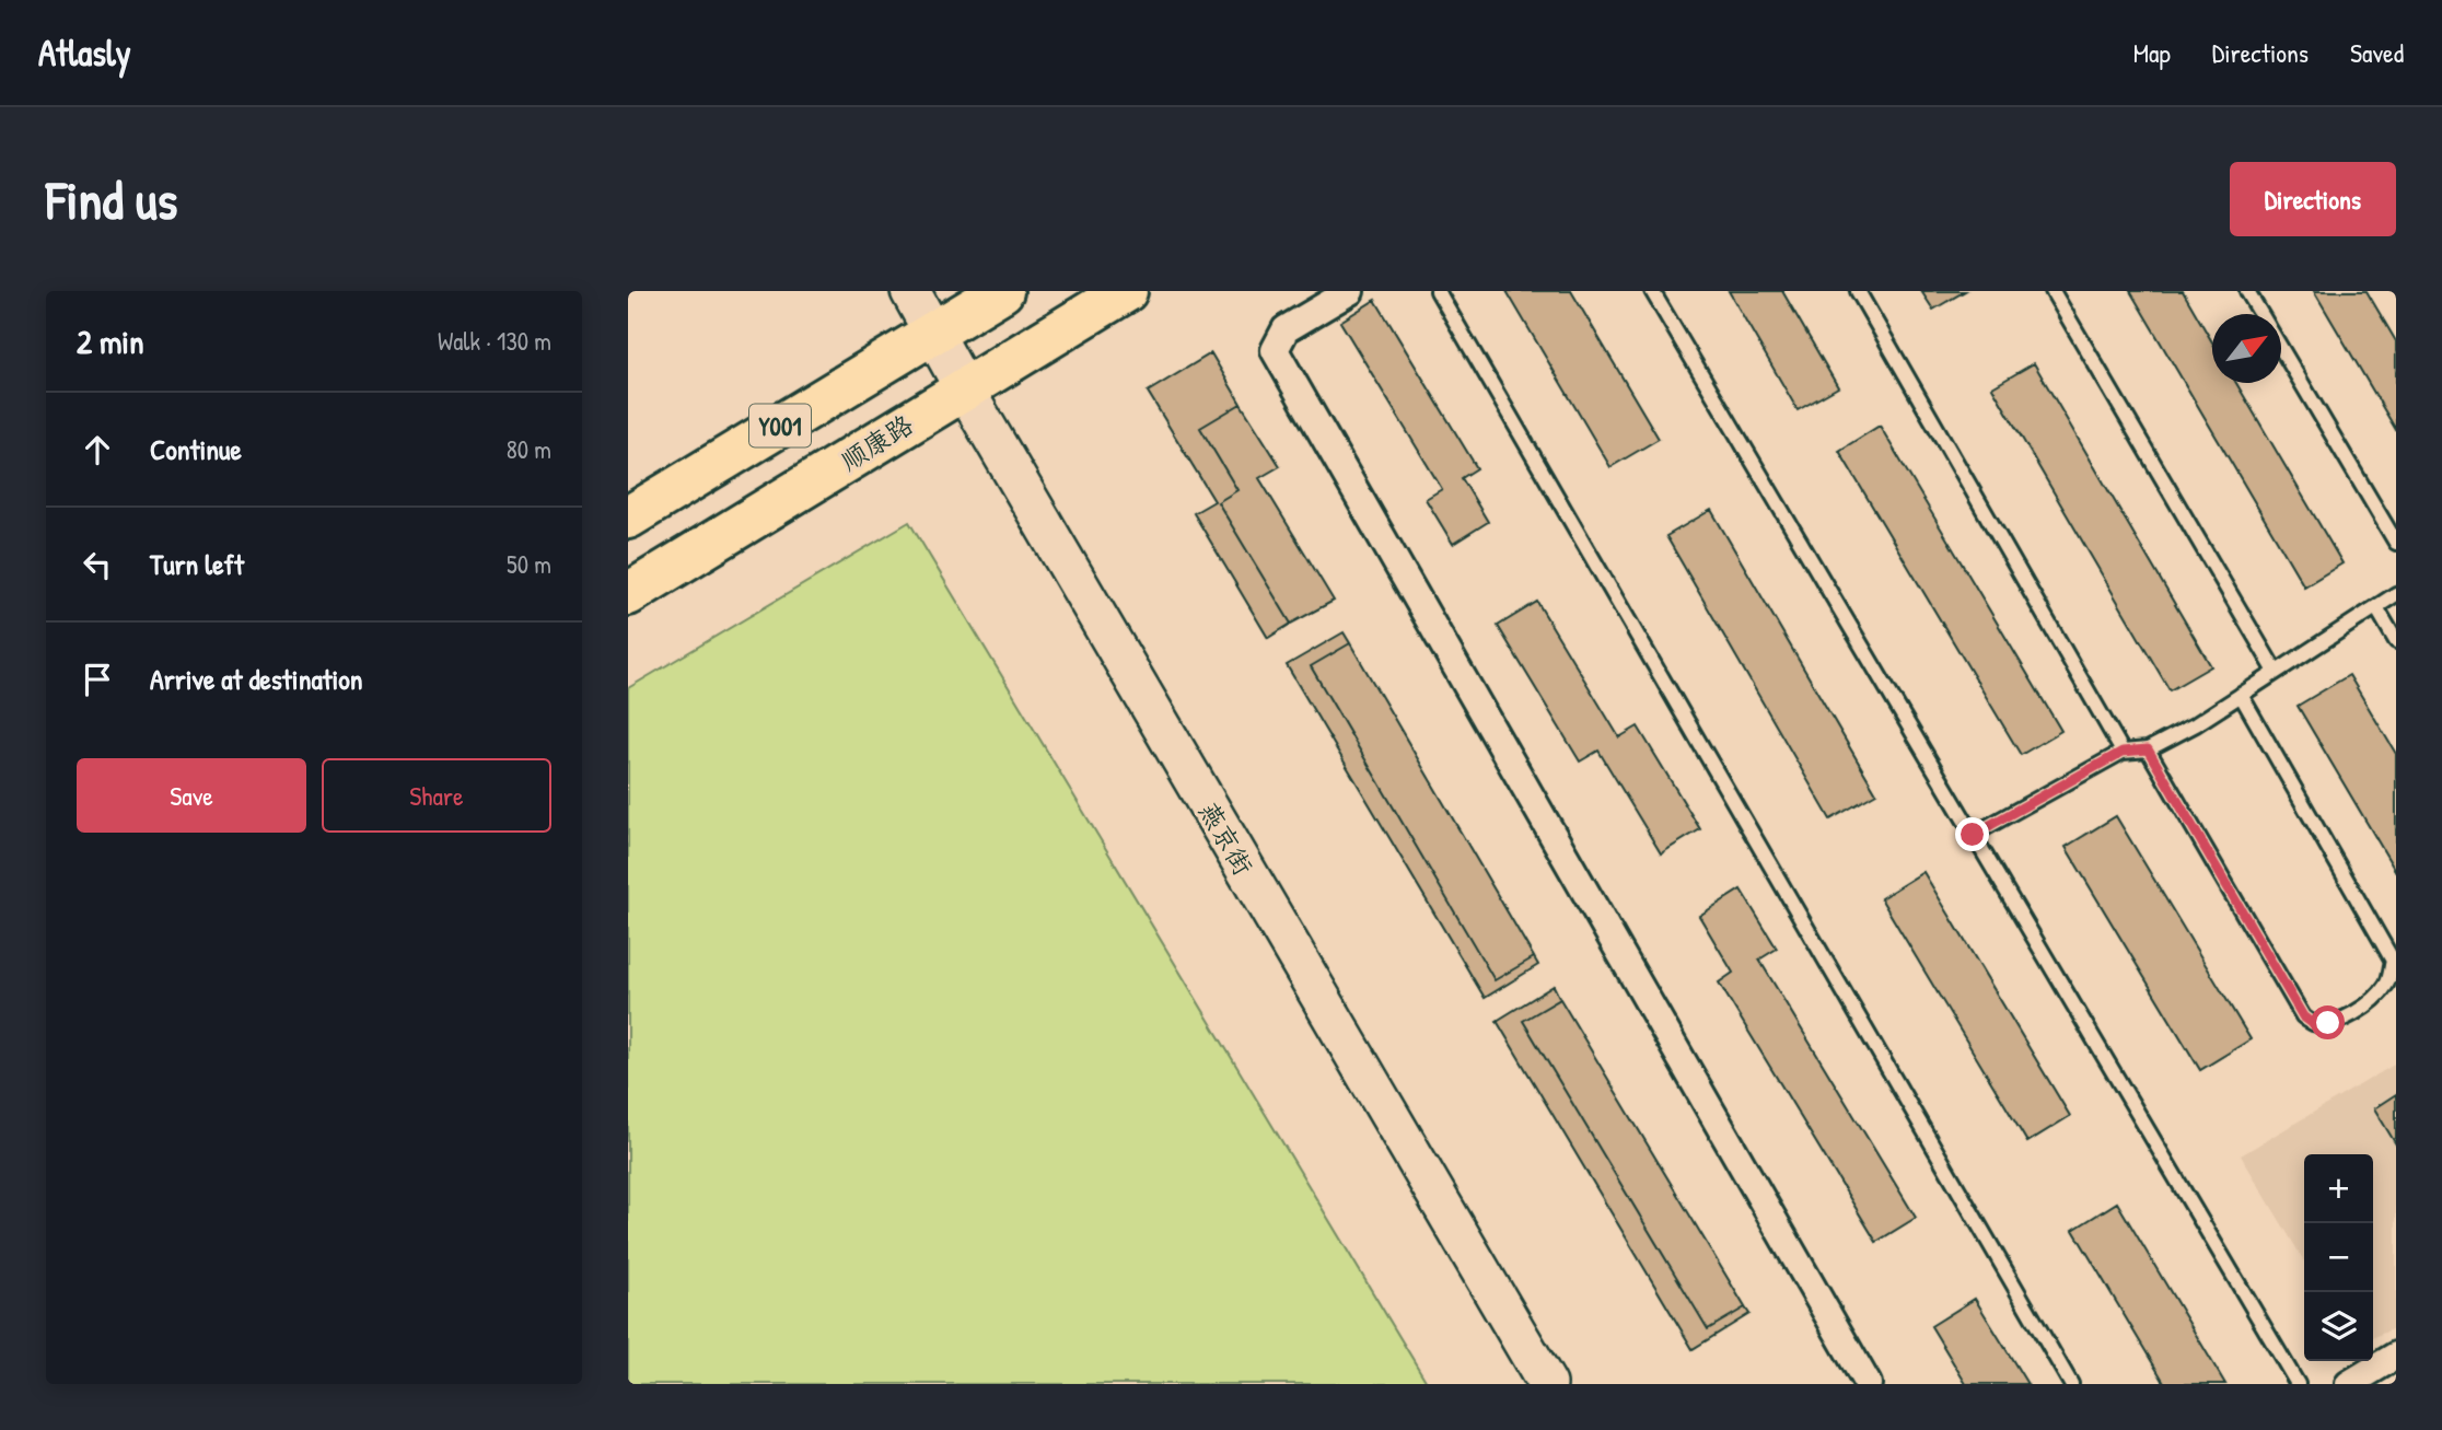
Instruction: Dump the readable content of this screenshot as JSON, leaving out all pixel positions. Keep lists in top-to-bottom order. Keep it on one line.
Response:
{"streets":{"main road":["Y001","顺康路","燕京街"]},"crossings":[["Y001","燕京街"],["顺康路","燕京街"]],"north":"top right","page":{"header":"Atlasly","nav":["Map","Directions","Saved"],"buttons":["Directions",["Save","Share"]],"title":"Find us","heading":["2 min","Walk · 130 m"],"list":[["Continue","80 m"],["Turn left","50 m"],"Arrive at destination"],"map_buttons":["+","−"]}}
